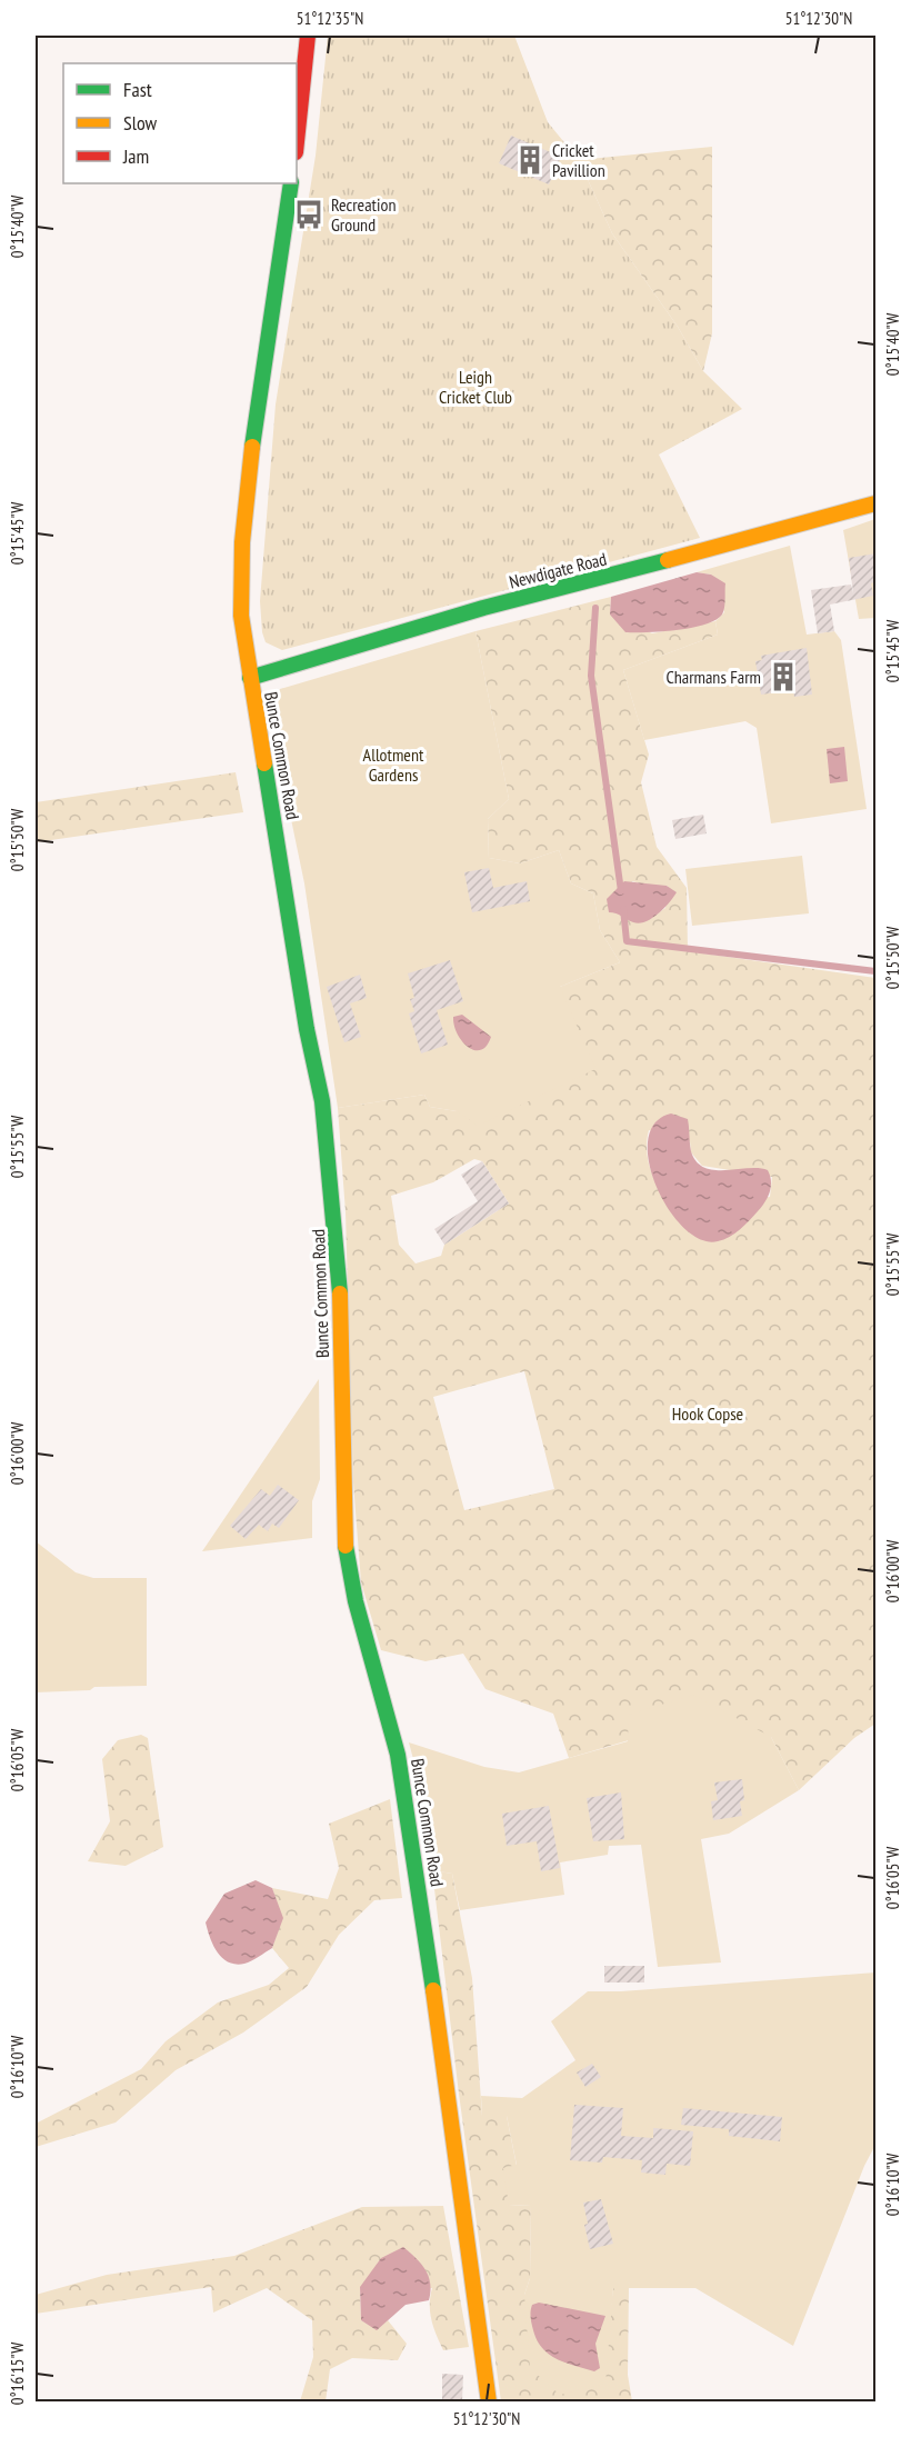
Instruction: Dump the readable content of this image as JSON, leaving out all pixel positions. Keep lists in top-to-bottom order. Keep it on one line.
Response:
{"streets":{"street":["Newdigate Road","Bunce Common Road"]},"crossings":[["Newdigate Road","Bunce Common Road"]],"parks":["Leigh Cricket Club","Allotment Gardens","Hook Copse"],"places":{"building":["Cricket Pavillion","Charmans Farm"],"bus stop":["Recreation Ground"]},"legend":["Fast","Slow","Jam"],"coordinates":["51°12'35\"N","51°12'30\"N","0°15'40\"W","0°15'45\"W","0°15'50\"W","0°15'55\"W","0°16'00\"W","0°16'05\"W","0°16'10\"W","0°16'15\"W"]}
